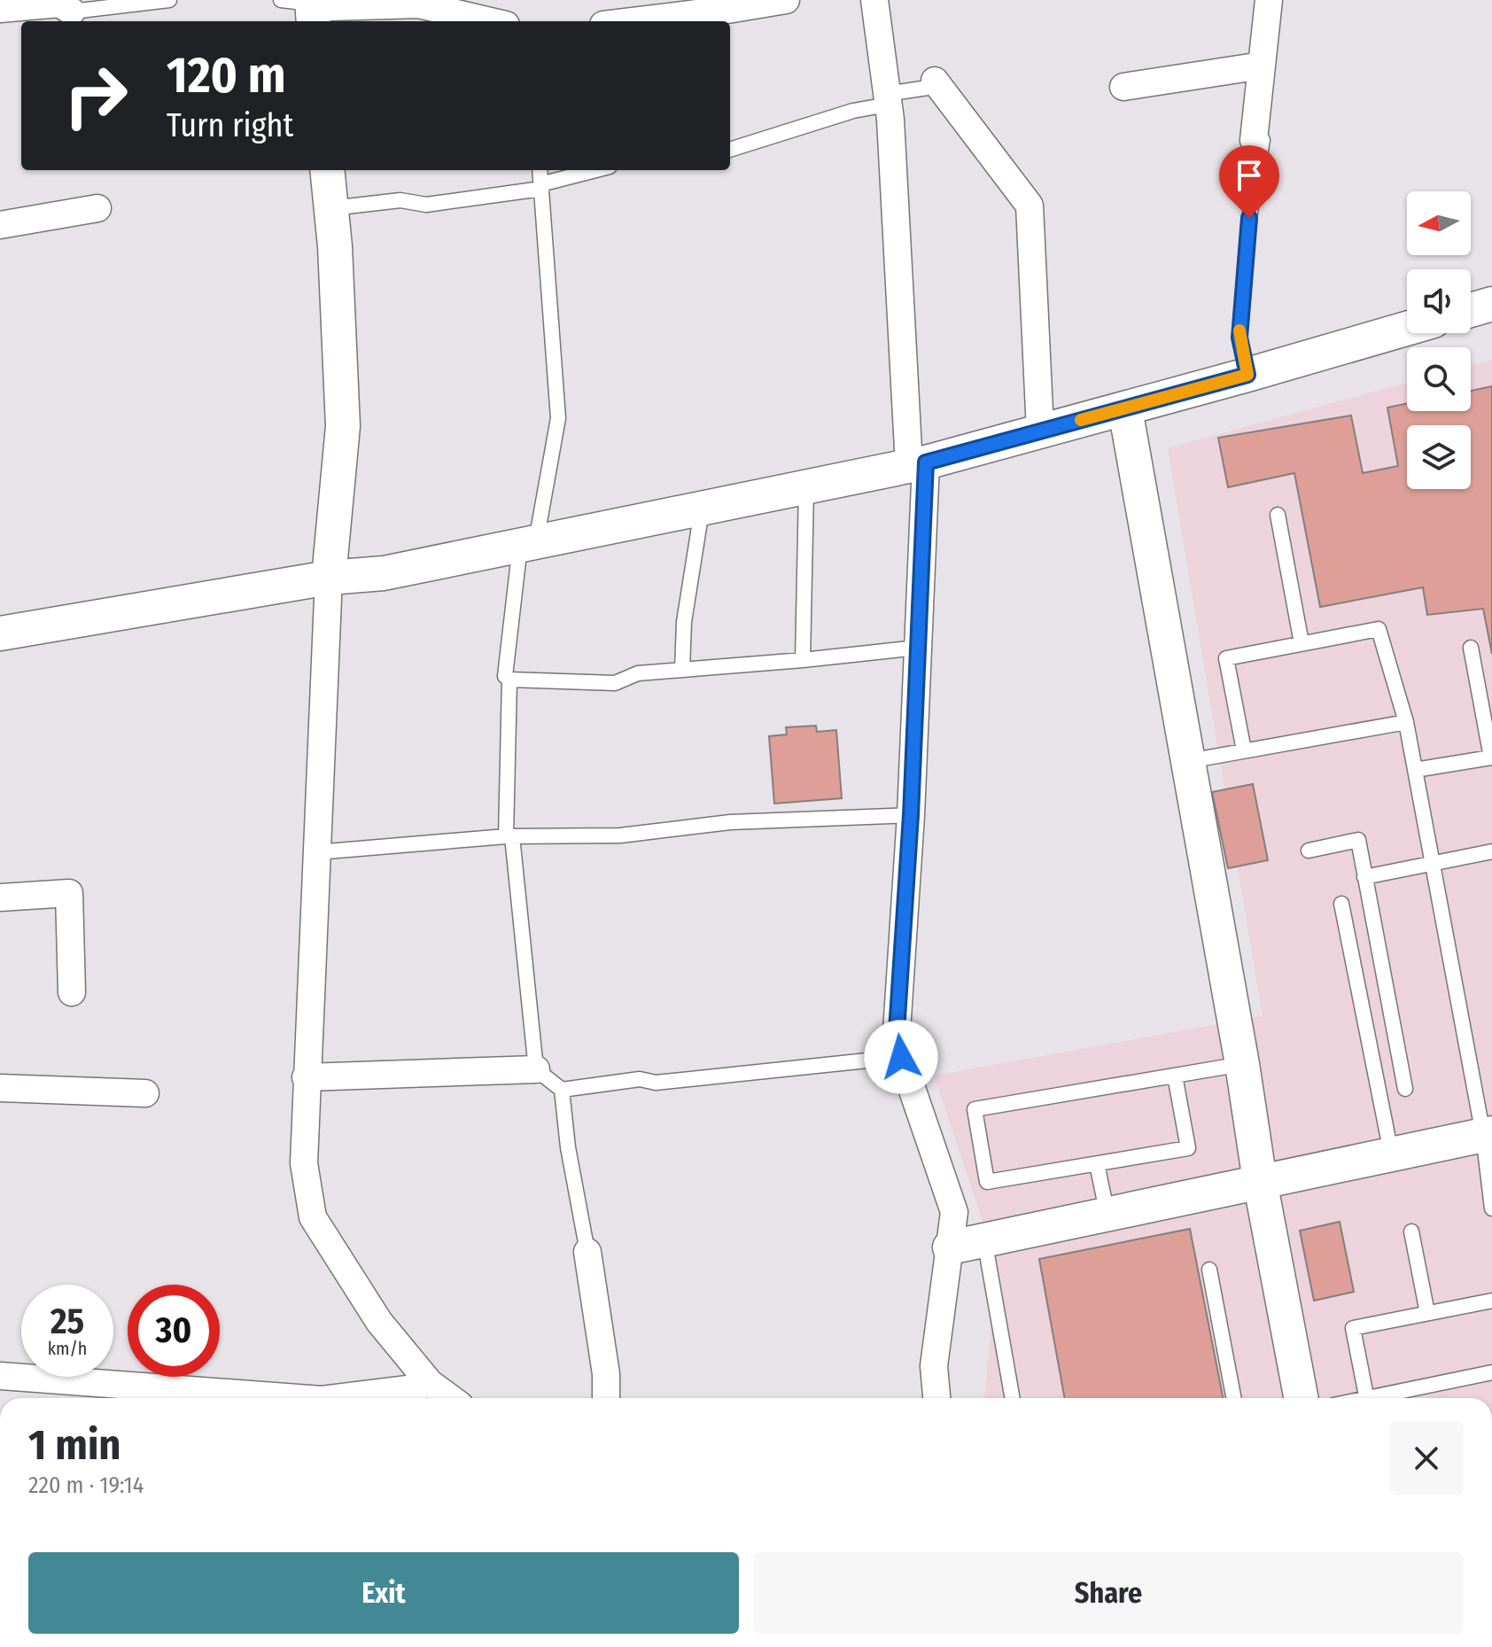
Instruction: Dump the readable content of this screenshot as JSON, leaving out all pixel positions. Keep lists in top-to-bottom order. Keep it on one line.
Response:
{"north":"left","page":{"turn":["120 m","Turn right"],"speed":"25 km/h","limit":"30","heading":["1 min","220 m · 19:14"],"buttons":["Exit","Share"]}}
